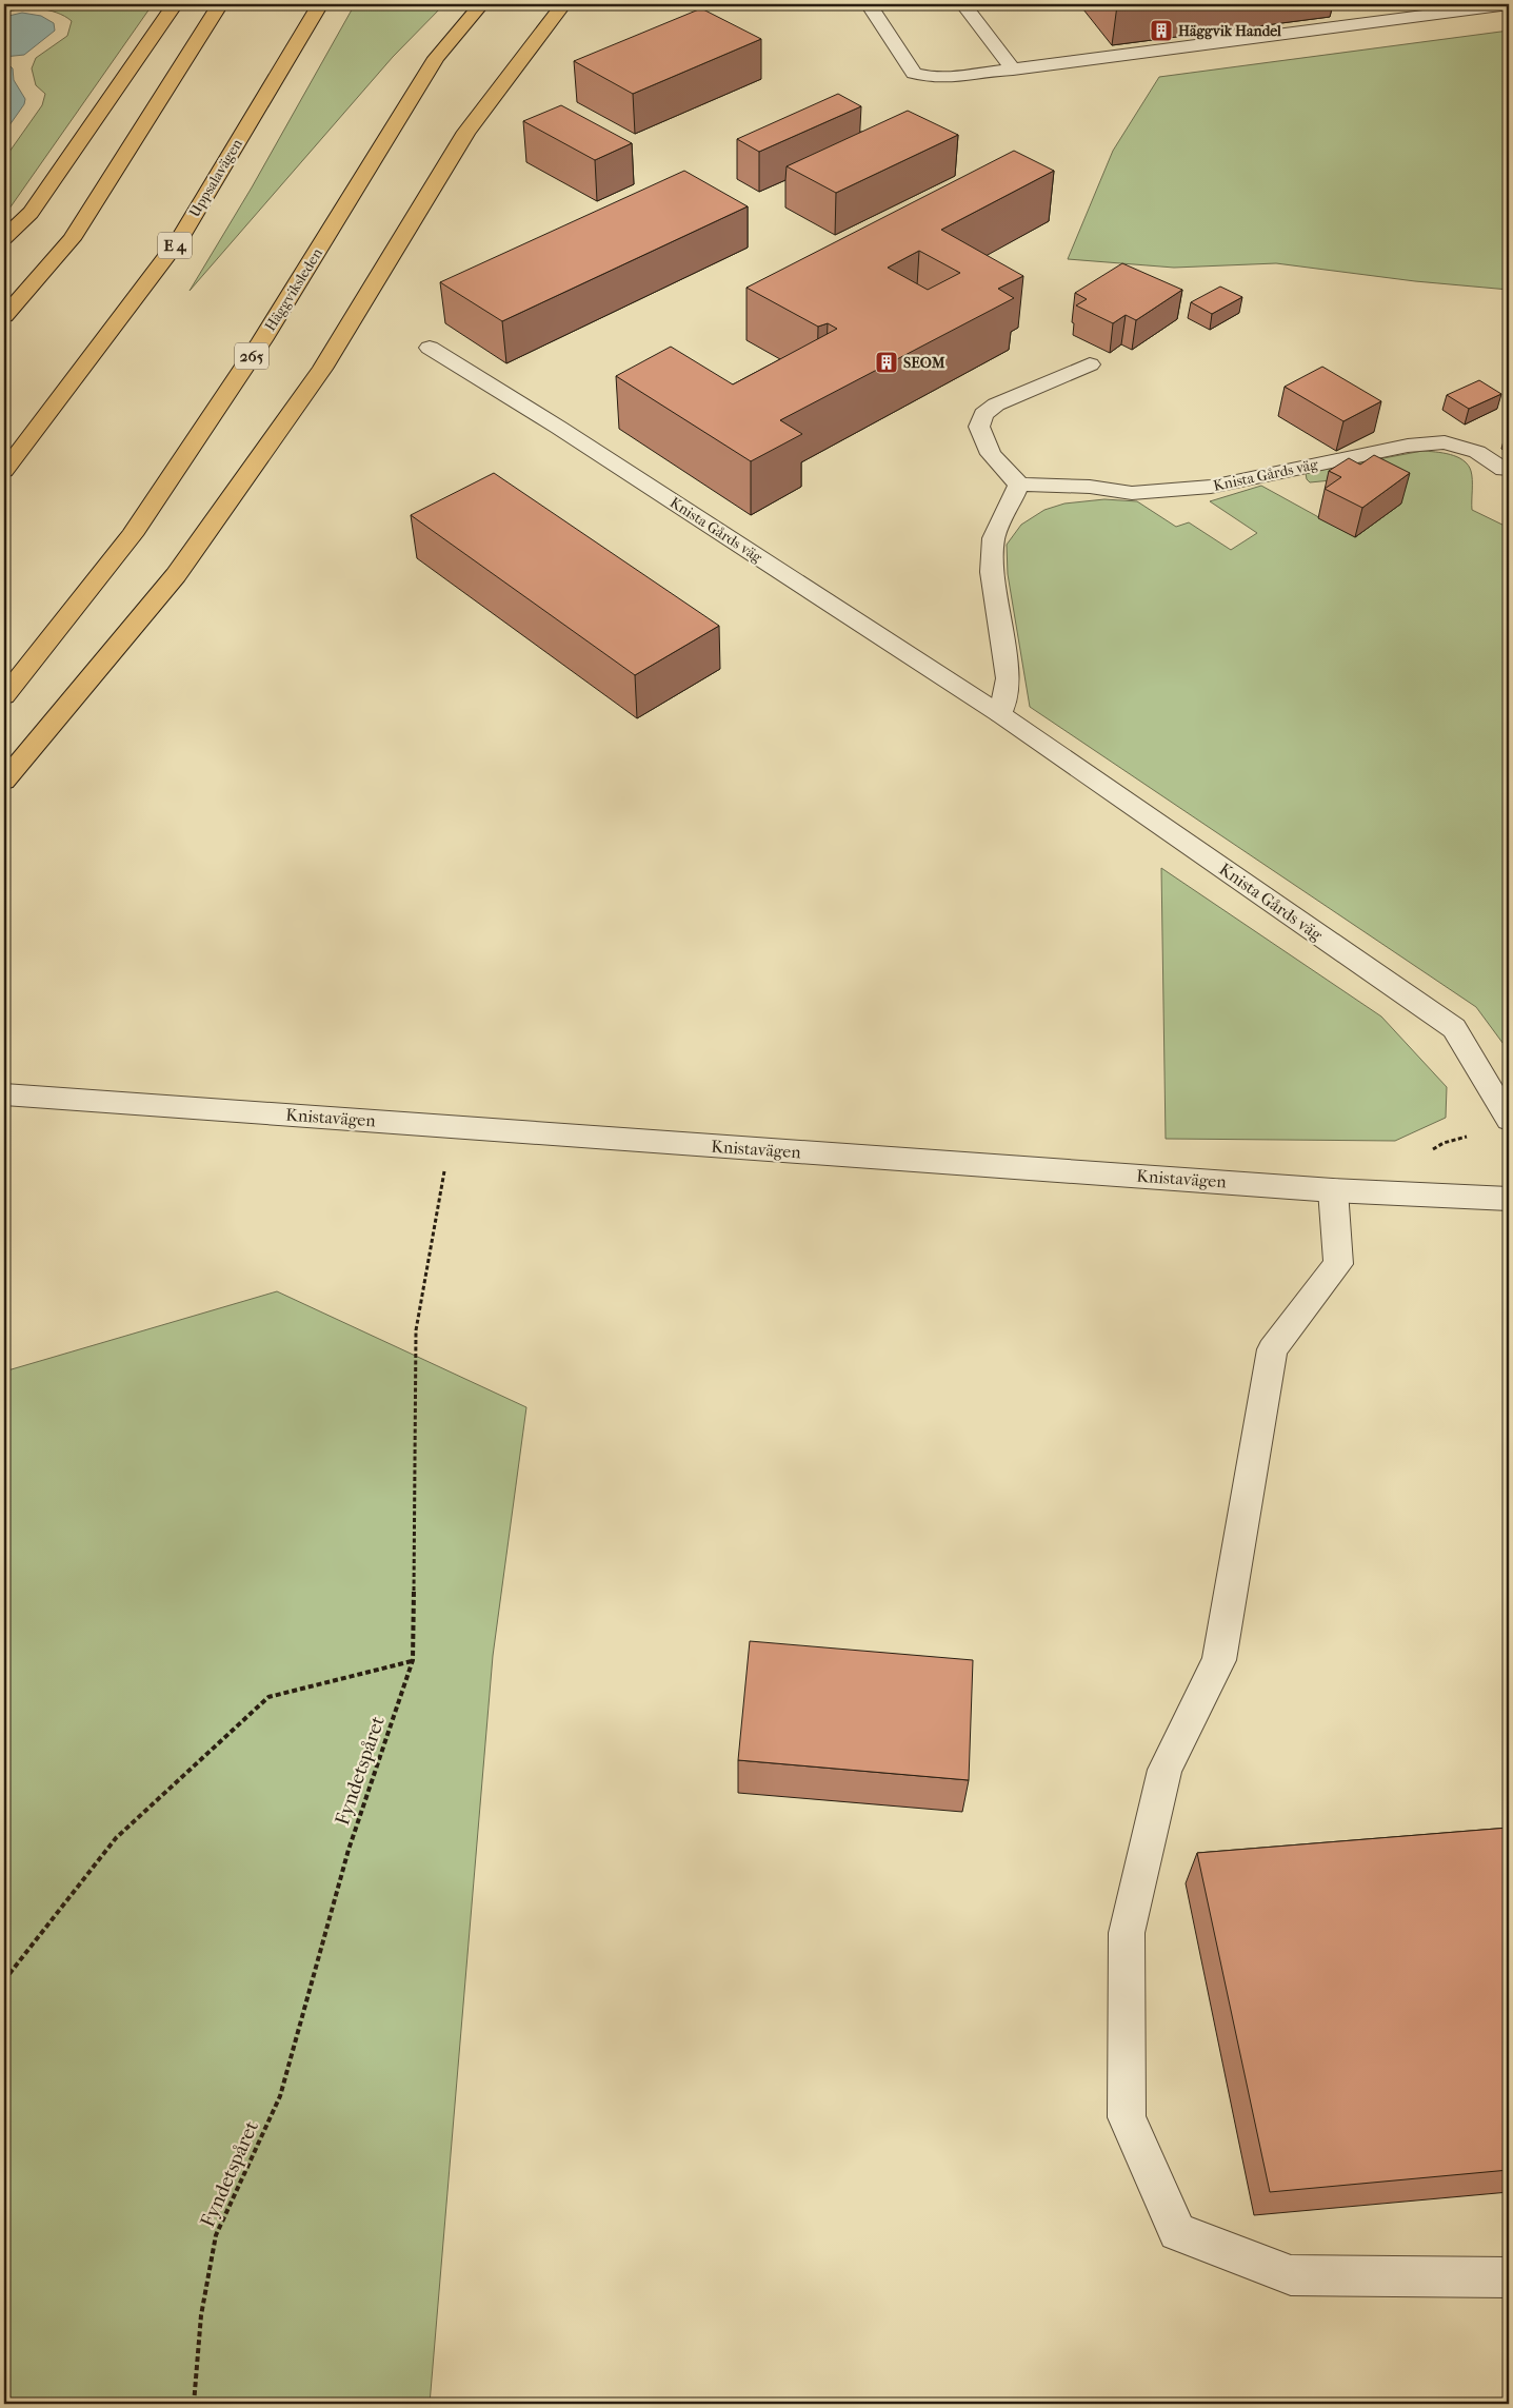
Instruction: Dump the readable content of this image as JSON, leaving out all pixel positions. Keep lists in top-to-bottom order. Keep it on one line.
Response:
{"streets":{"highway":["Uppsalavägen","E 4","Häggviksleden","265"],"street":["Knista Gårds väg","Knistavägen"],"path":["Fyndetspåret"]},"crossings":[["Knistavägen","Fyndetspåret"]],"places":{"building":["Häggvik Handel","SEOM"]}}
